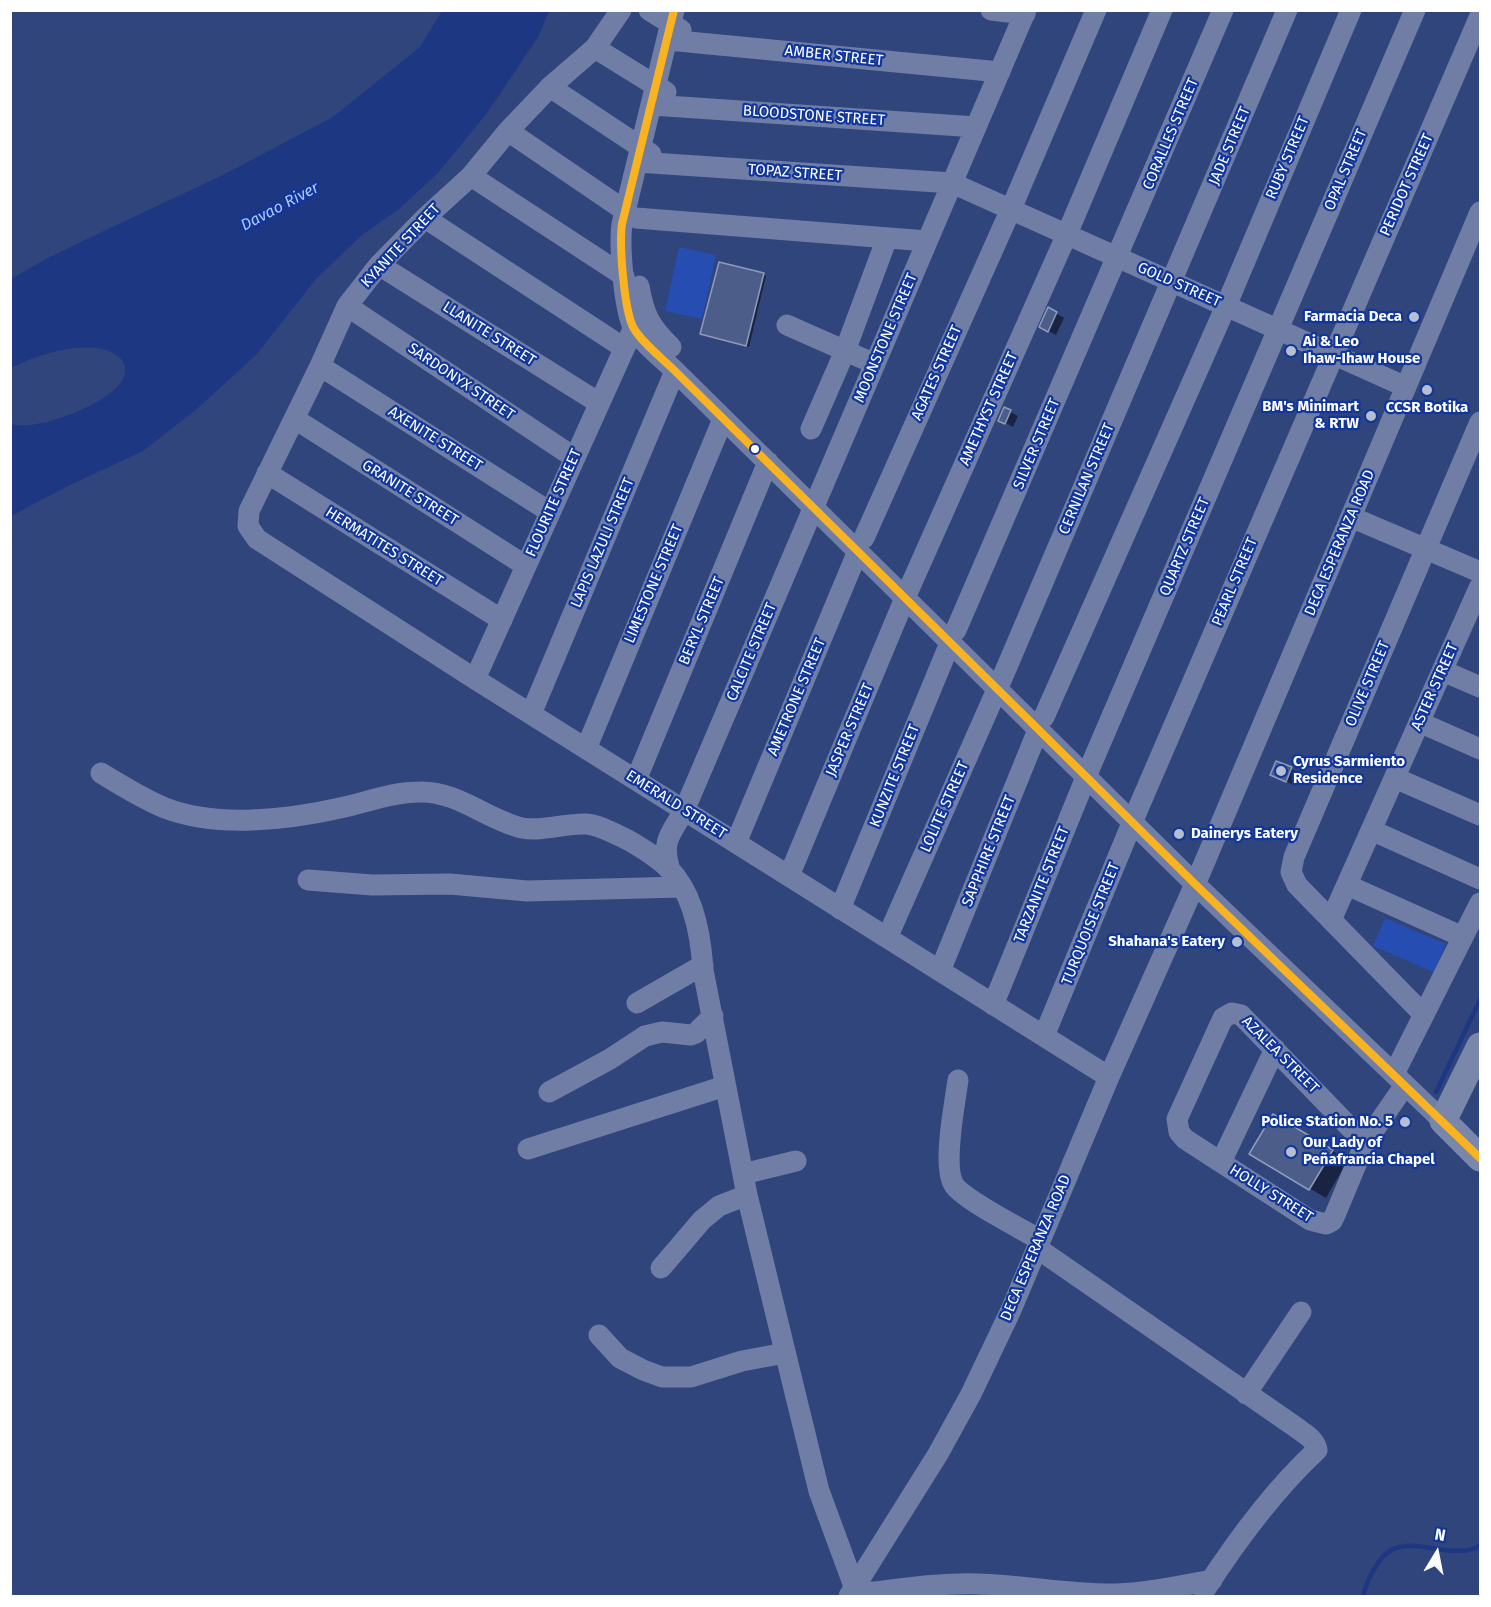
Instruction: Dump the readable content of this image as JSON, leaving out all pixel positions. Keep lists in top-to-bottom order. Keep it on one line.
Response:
{"streets":{"street":["AMBER STREET","BLOODSTONE STREET","CORALLES STREET","JADE STREET","RUBY STREET","OPAL STREET","TOPAZ STREET","PERIDOT STREET","KYANITE STREET","GOLD STREET","LLANITE STREET","MOONSTONE STREET","AGATES STREET","SARDONYX STREET","AMETHYST STREET","AXENITE STREET","SILVER STREET","CERNILAN STREET","GRANITE STREET","FLOURITE STREET","LAPIS LAZULI STREET","DECA ESPERANZA ROAD","HERMATITES STREET","QUARTZ STREET","PEARL STREET","LIMESTONE STREET","BERYL STREET","CALCITE STREET","OLIVE STREET","ASTER STREET","AMETRONE STREET","JASPER STREET","KUNZITE STREET","EMERALD STREET","LOLITE STREET","SAPPHIRE STREET","TARZANITE STREET","TURQUOISE STREET","AZALEA STREET","HOLLY STREET"]},"crossings":[["AMBER STREET","MOONSTONE STREET"],["BLOODSTONE STREET","MOONSTONE STREET"],["CORALLES STREET","GOLD STREET"],["CORALLES STREET","SILVER STREET"],["JADE STREET","GOLD STREET"],["JADE STREET","CERNILAN STREET"],["RUBY STREET","GOLD STREET"],["RUBY STREET","SAPPHIRE STREET"],["OPAL STREET","GOLD STREET"],["OPAL STREET","QUARTZ STREET"],["TOPAZ STREET","GOLD STREET"],["TOPAZ STREET","MOONSTONE STREET"],["PERIDOT STREET","GOLD STREET"],["PERIDOT STREET","PEARL STREET"],["KYANITE STREET","LLANITE STREET"],["KYANITE STREET","SARDONYX STREET"],["KYANITE STREET","AXENITE STREET"],["KYANITE STREET","GRANITE STREET"],["KYANITE STREET","HERMATITES STREET"],["KYANITE STREET","EMERALD STREET"],["GOLD STREET","MOONSTONE STREET"],["GOLD STREET","AGATES STREET"],["GOLD STREET","AMETHYST STREET"],["GOLD STREET","SILVER STREET"],["GOLD STREET","CERNILAN STREET"],["GOLD STREET","DECA ESPERANZA ROAD"],["GOLD STREET","QUARTZ STREET"],["GOLD STREET","PEARL STREET"],["LLANITE STREET","FLOURITE STREET"],["MOONSTONE STREET","CALCITE STREET"],["AGATES STREET","AMETRONE STREET"],["SARDONYX STREET","FLOURITE STREET"],["AMETHYST STREET","JASPER STREET"],["AXENITE STREET","FLOURITE STREET"],["SILVER STREET","KUNZITE STREET"],["CERNILAN STREET","LOLITE STREET"],["GRANITE STREET","FLOURITE STREET"],["FLOURITE STREET","HERMATITES STREET"],["FLOURITE STREET","EMERALD STREET"],["LAPIS LAZULI STREET","EMERALD STREET"],["DECA ESPERANZA ROAD","EMERALD STREET"],["QUARTZ STREET","TARZANITE STREET"],["PEARL STREET","TURQUOISE STREET"],["LIMESTONE STREET","EMERALD STREET"],["BERYL STREET","EMERALD STREET"],["CALCITE STREET","EMERALD STREET"],["OLIVE STREET","ASTER STREET"],["OLIVE STREET","HOLLY STREET"],["AMETRONE STREET","EMERALD STREET"],["JASPER STREET","EMERALD STREET"],["KUNZITE STREET","EMERALD STREET"],["EMERALD STREET","LOLITE STREET"],["EMERALD STREET","SAPPHIRE STREET"],["EMERALD STREET","TARZANITE STREET"],["EMERALD STREET","TURQUOISE STREET"],["AZALEA STREET","HOLLY STREET"]],"water":["Davao River"],"places":["Farmacia Deca","Ai & Leo Ihaw-Ihaw House","CCSR Botika","BM's Minimart & RTW","Cyrus Sarmiento Residence","Dainerys Eatery","Shahana's Eatery","Police Station No. 5","Our Lady of Peñafrancia Chapel"],"north":"top"}
